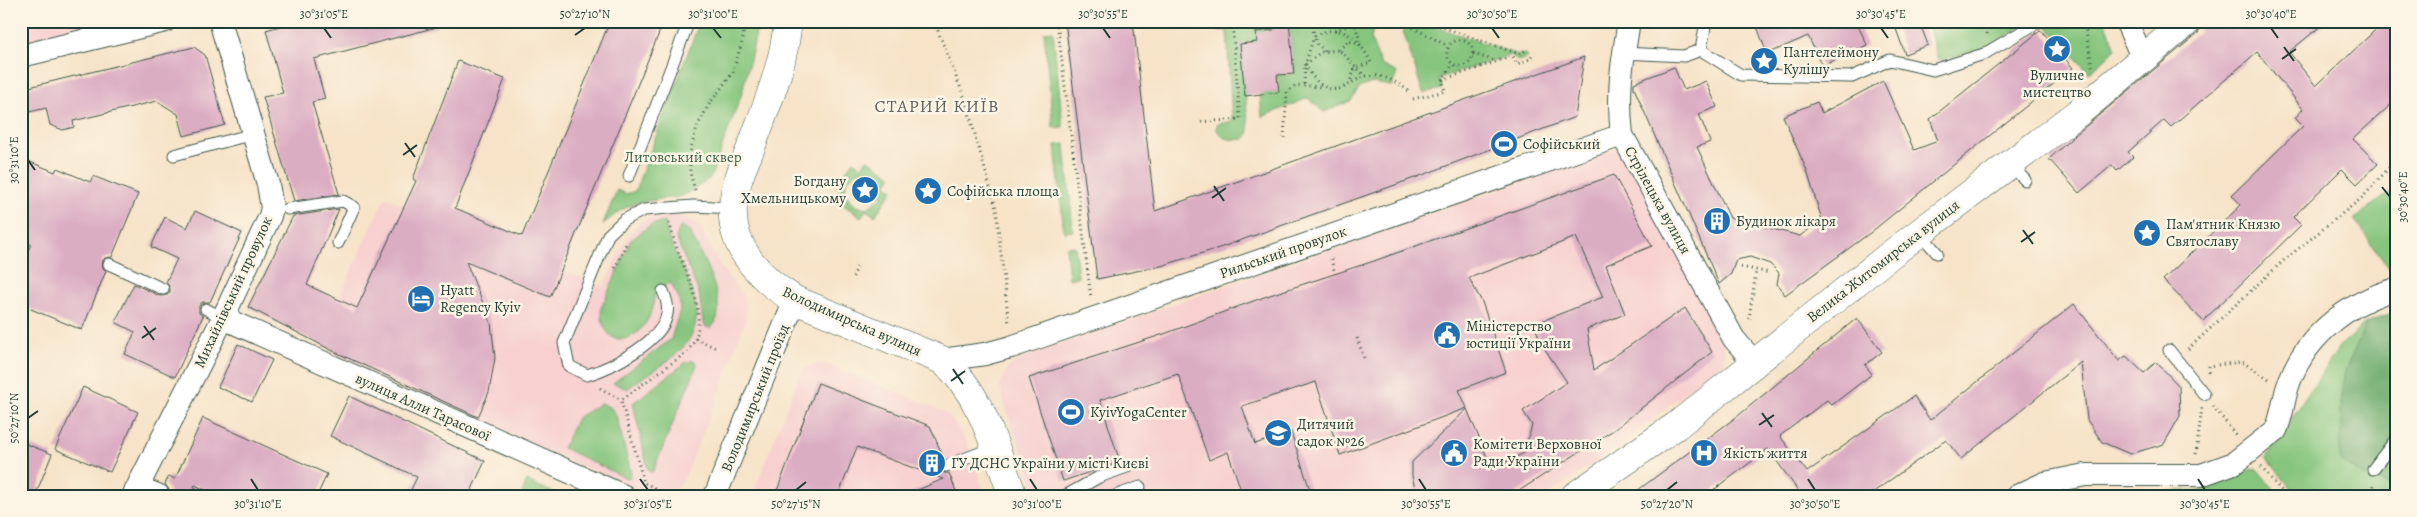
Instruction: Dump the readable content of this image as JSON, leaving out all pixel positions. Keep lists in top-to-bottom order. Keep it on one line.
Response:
{"streets":{"main road":["Велика Житомирська вулиця","Володимирська вулиця"],"street":["Стрілецька вулиця","Рильський провулок","Михайлівський провулок","Володимирський проїзд","вулиця Алли Тарасової"]},"crossings":[["Стрілецька вулиця","Рильський провулок"],["Стрілецька вулиця","Велика Житомирська вулиця"],["Рильський провулок","Володимирська вулиця"],["Михайлівський провулок","вулиця Алли Тарасової"],["Володимирська вулиця","Володимирський проїзд"]],"districts":["СТАРИЙ КИЇВ"],"parks":["Литовський сквер"],"places":{"place":["Вуличне мистецтво","Пантелеймону Кулішу","Богдану Хмельницькому","Софійська площа","Пам'ятник Князю Святославу"],"sports":["Софійський","KyivYogaCenter"],"building":["Будинок лікаря","ГУ ДСНС України у місті Києві"],"hotel":["Hyatt Regency Kyiv"],"public building":["Міністерство юстиції України","Комітети Верховної Ради України"],"school or university":["Дитячий садок №26"],"hospital":["Якість життя"]},"coordinates":["30°31'05\"E","50°27'10\"N","30°31'00\"E","30°30'55\"E","30°30'50\"E","30°30'45\"E","30°30'40\"E","30°31'10\"E","50°27'15\"N","50°27'20\"N"]}
